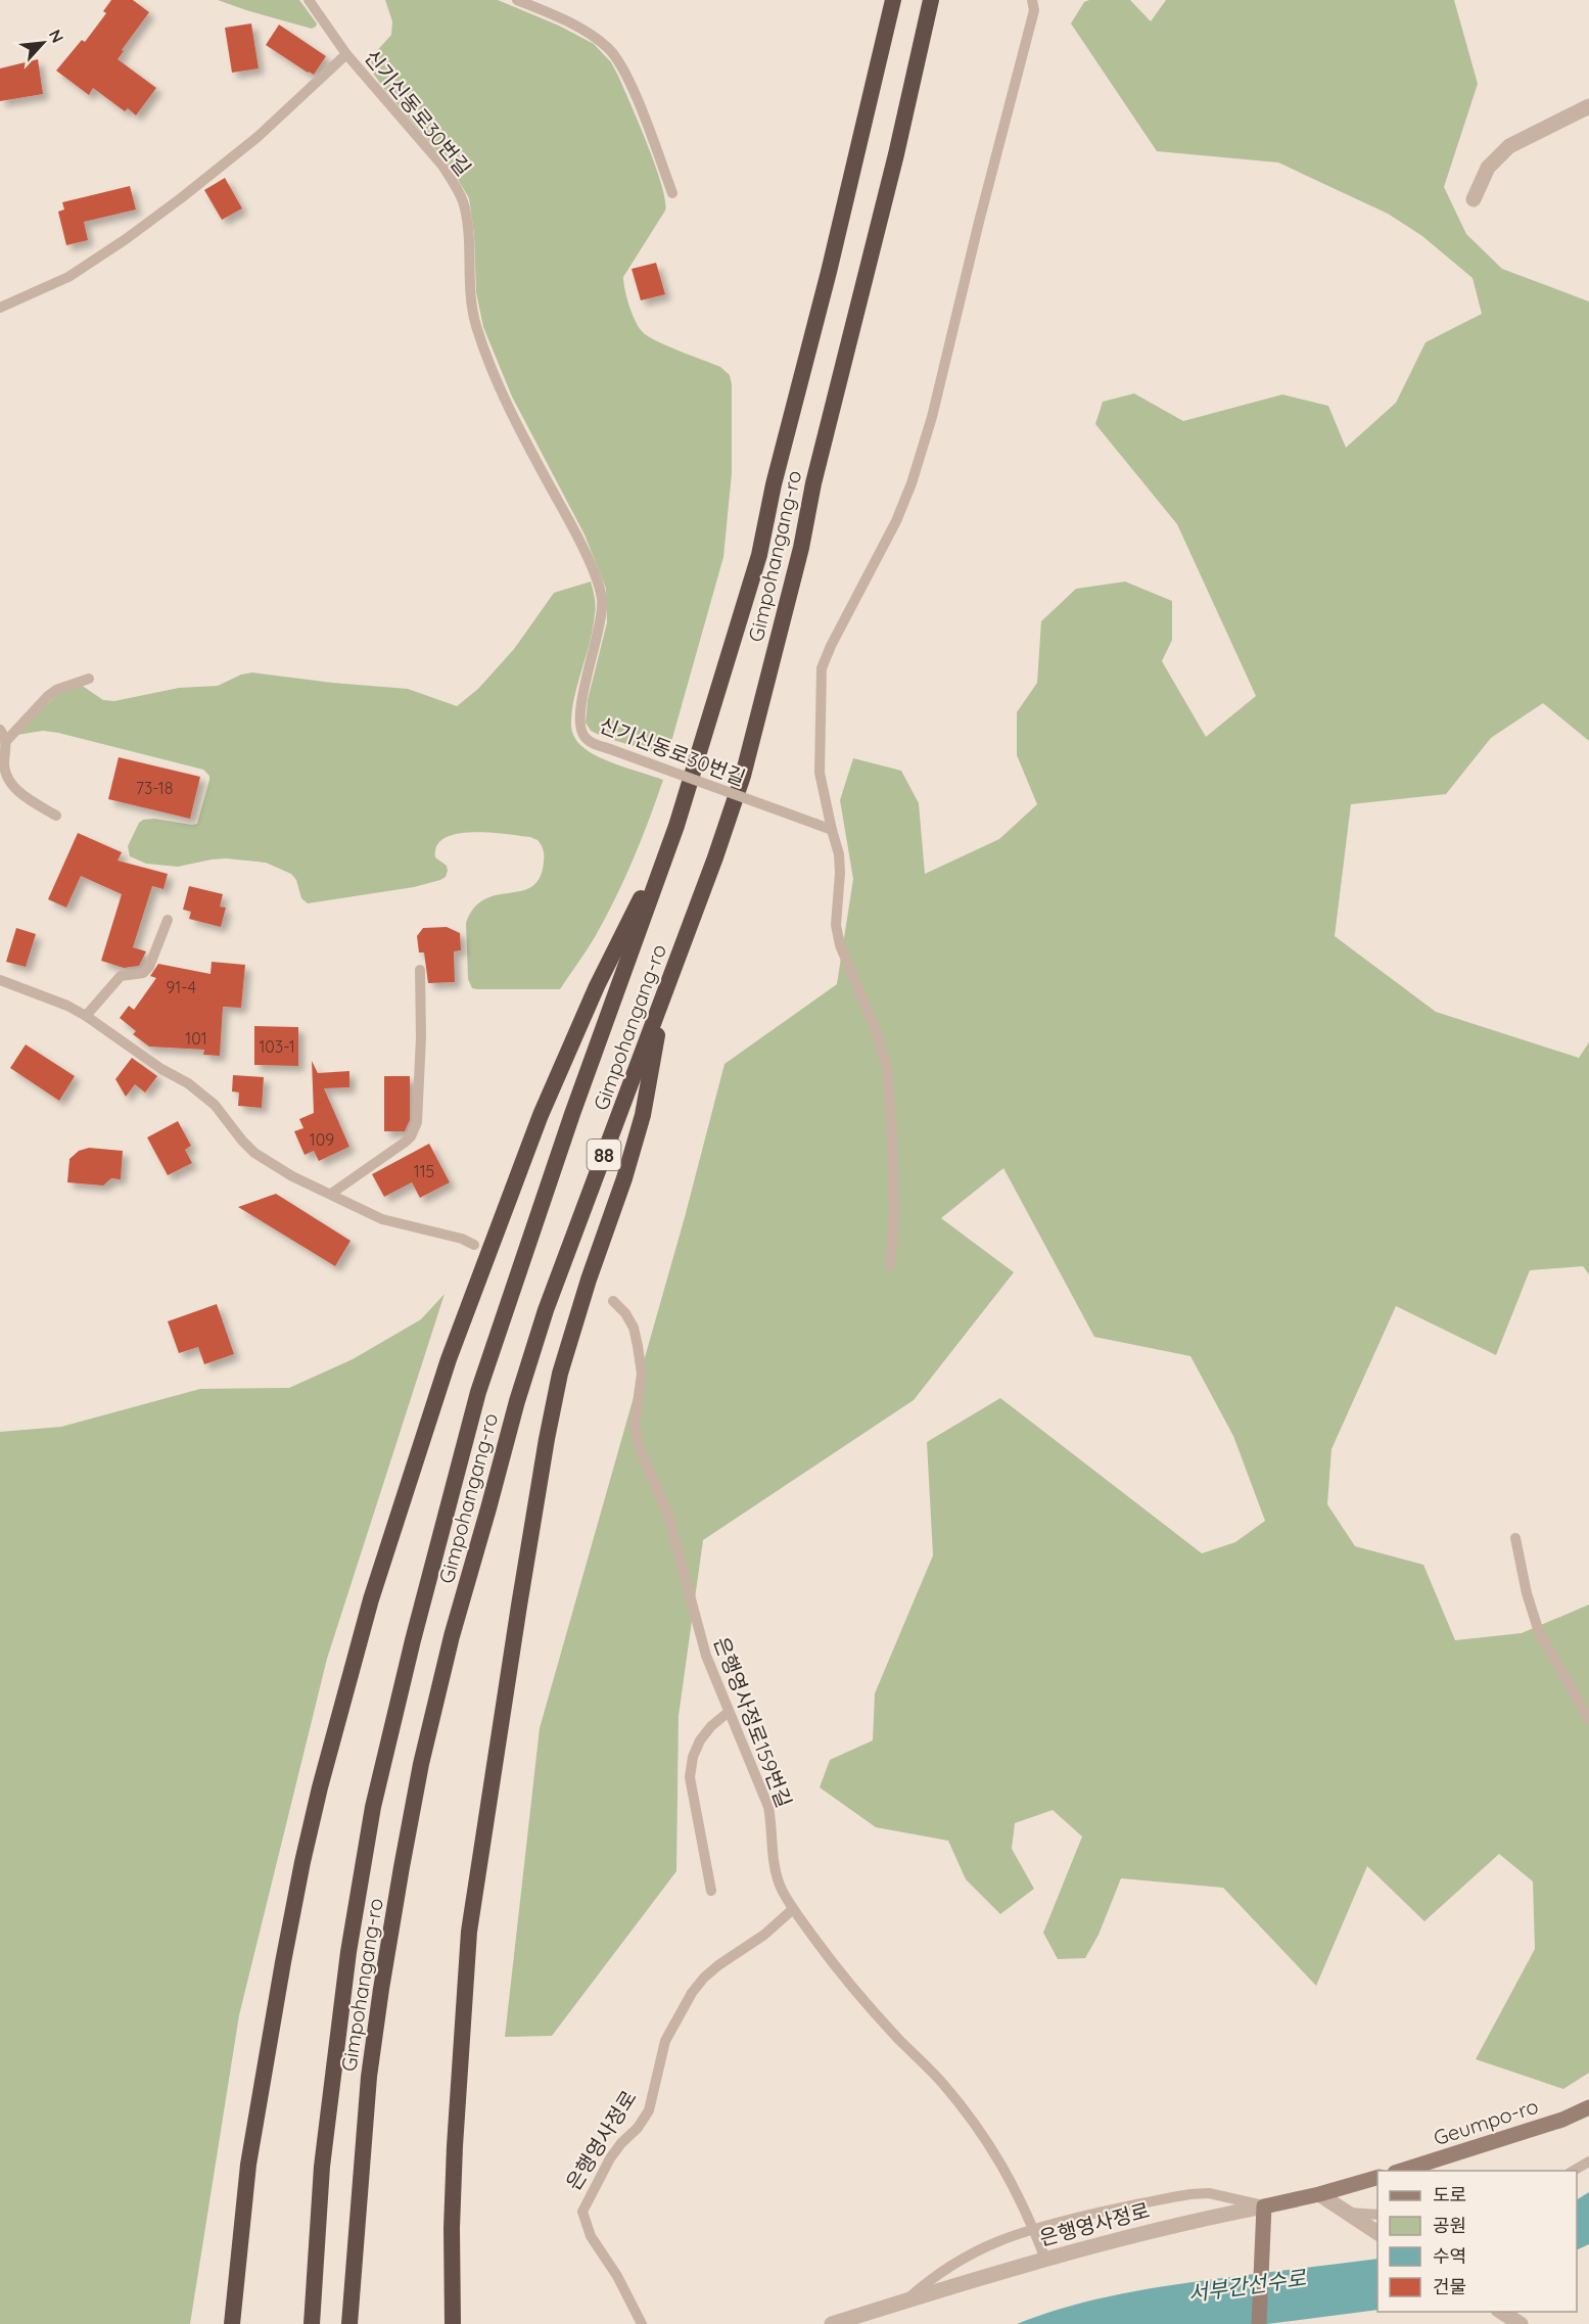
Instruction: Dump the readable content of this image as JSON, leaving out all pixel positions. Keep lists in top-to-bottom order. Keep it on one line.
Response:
{"streets":{"highway":["Gimpohangang-ro","88"],"main road":["Geumpo-ro"],"street":["은행영사정로"],"lane":["신기신동로30번길","은행영사정로159번길"]},"crossings":[["은행영사정로159번길","은행영사정로"]],"water":["서부간선수로"],"house_numbers":["73-18","91-4","101","103-1","109","115"],"legend":["도로","공원","수역","건물"],"north":"top right"}
